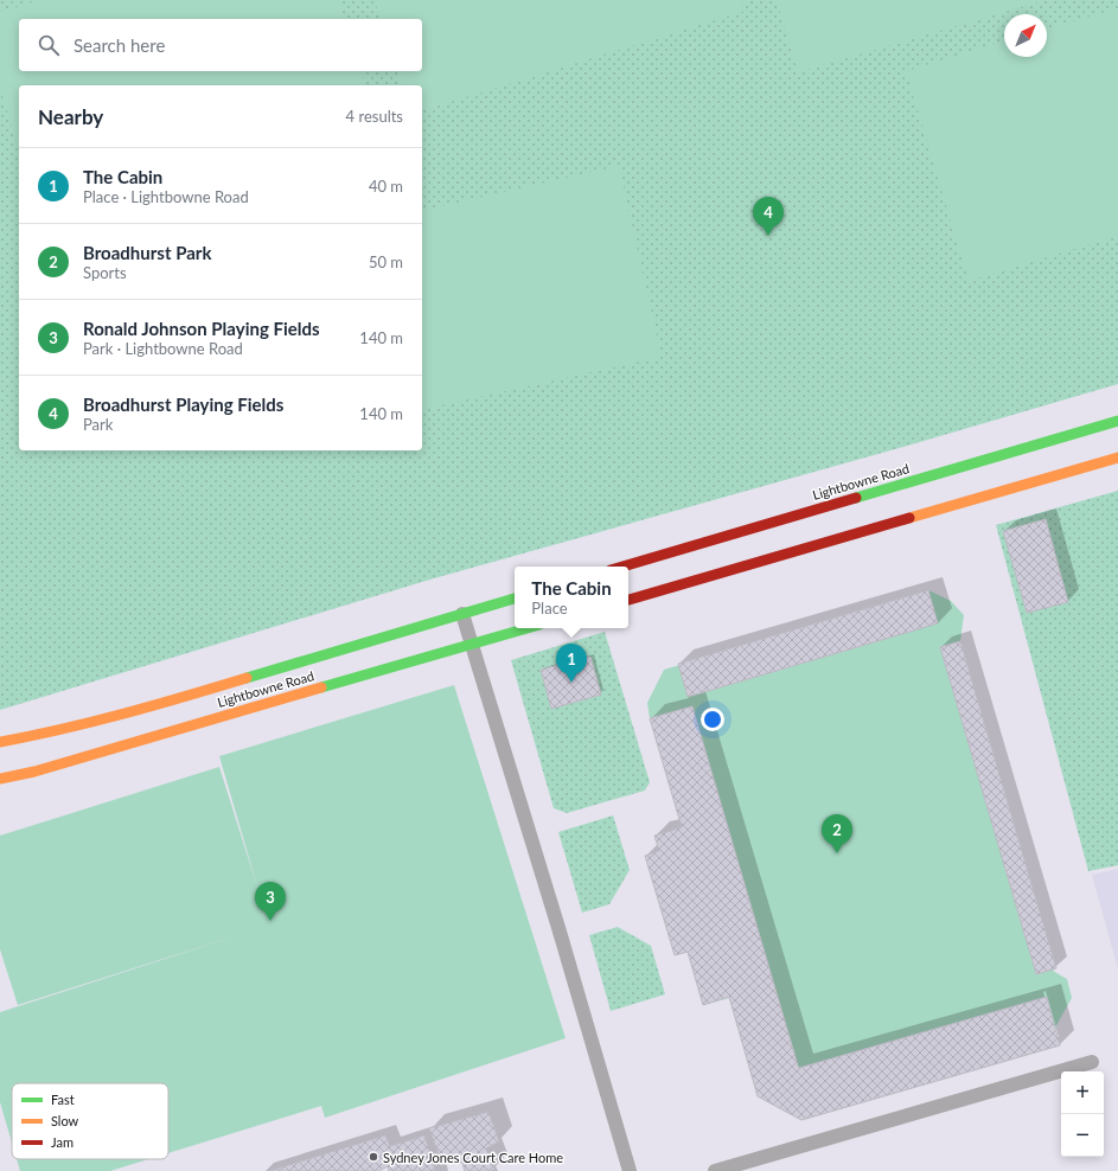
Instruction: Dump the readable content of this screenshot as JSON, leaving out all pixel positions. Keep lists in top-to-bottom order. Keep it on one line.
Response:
{"streets":{"main road":["Lightbowne Road"]},"places":["Sydney Jones Court Care Home"],"legend":["Fast","Slow","Jam"],"north":"top right","page":{"search":"Search here","heading":["Nearby","4 results"],"list":[{"mark":"1","name":"The Cabin","note":"Place · Lightbowne Road","value":"40 m"},{"mark":"2","name":"Broadhurst Park","note":"Sports","value":"50 m"},{"mark":"3","name":"Ronald Johnson Playing Fields","note":"Park · Lightbowne Road","value":"140 m"},{"mark":"4","name":"Broadhurst Playing Fields","note":"Park","value":"140 m"}],"pins":["4","1","2","3"],"popup":["The Cabin","Place"],"map_buttons":["+","−"]}}
